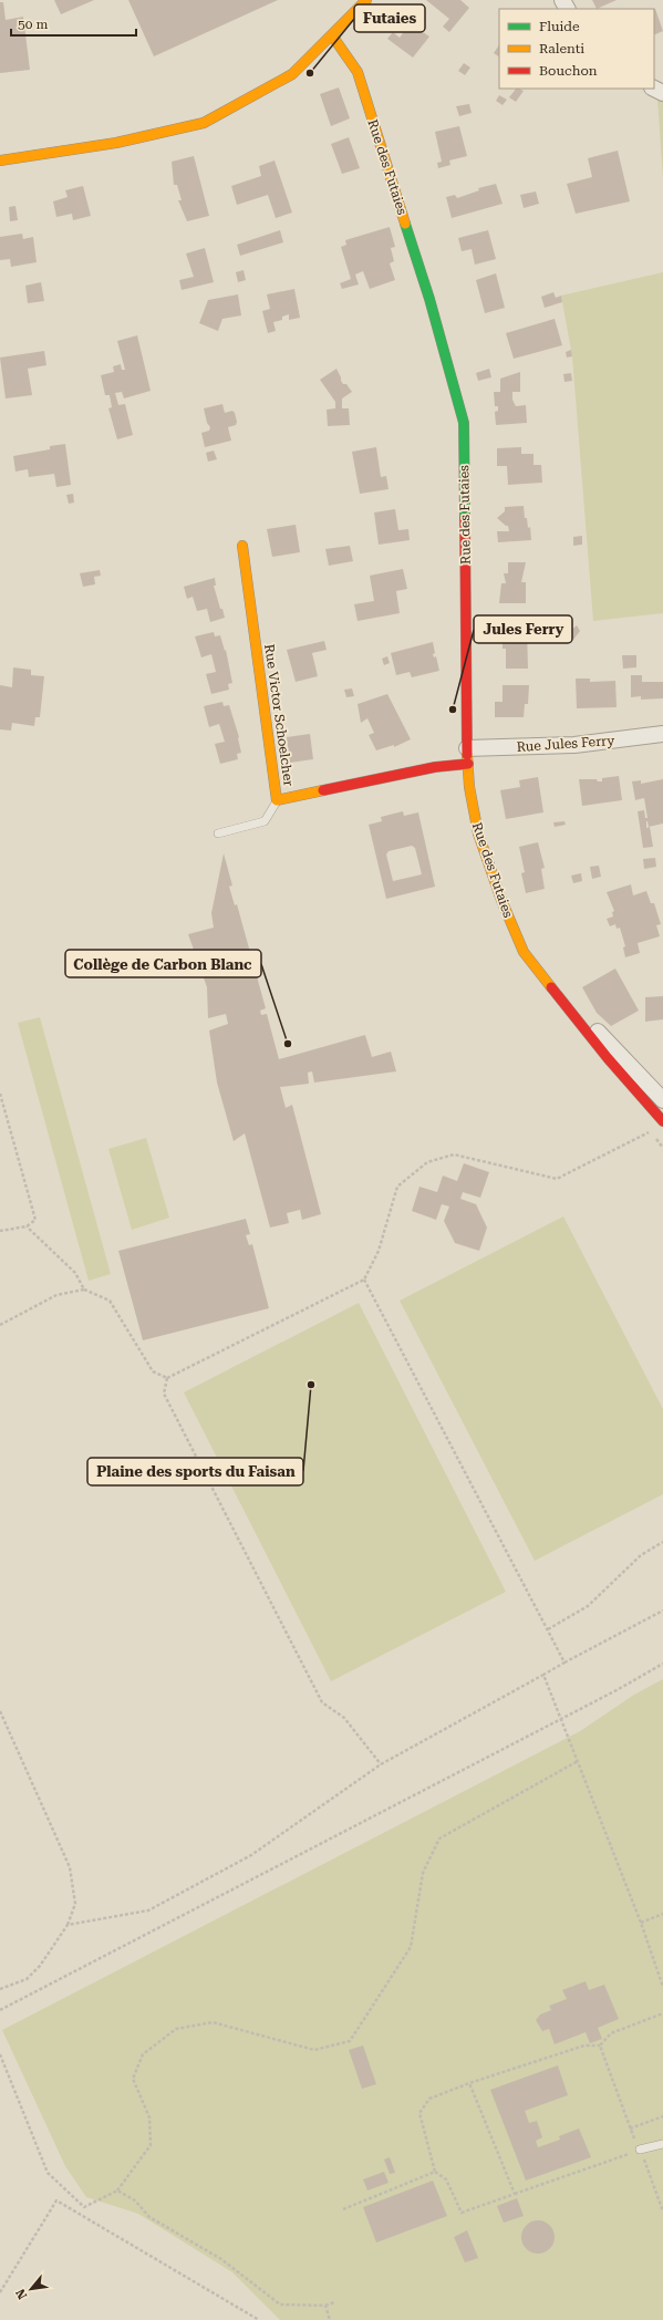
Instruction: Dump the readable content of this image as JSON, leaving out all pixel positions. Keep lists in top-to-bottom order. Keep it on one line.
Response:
{"streets":{"street":["Rue des Futaies","Rue Victor Schoelcher","Rue Jules Ferry"]},"crossings":[["Rue des Futaies","Rue Victor Schoelcher"],["Rue des Futaies","Rue Jules Ferry"],["Rue Victor Schoelcher","Rue Jules Ferry"]],"places":["Futaies","Jules Ferry","Collège de Carbon Blanc","Plaine des sports du Faisan"],"legend":["Fluide","Ralenti","Bouchon"],"scale_bar":"50 m","north":"bottom left"}
